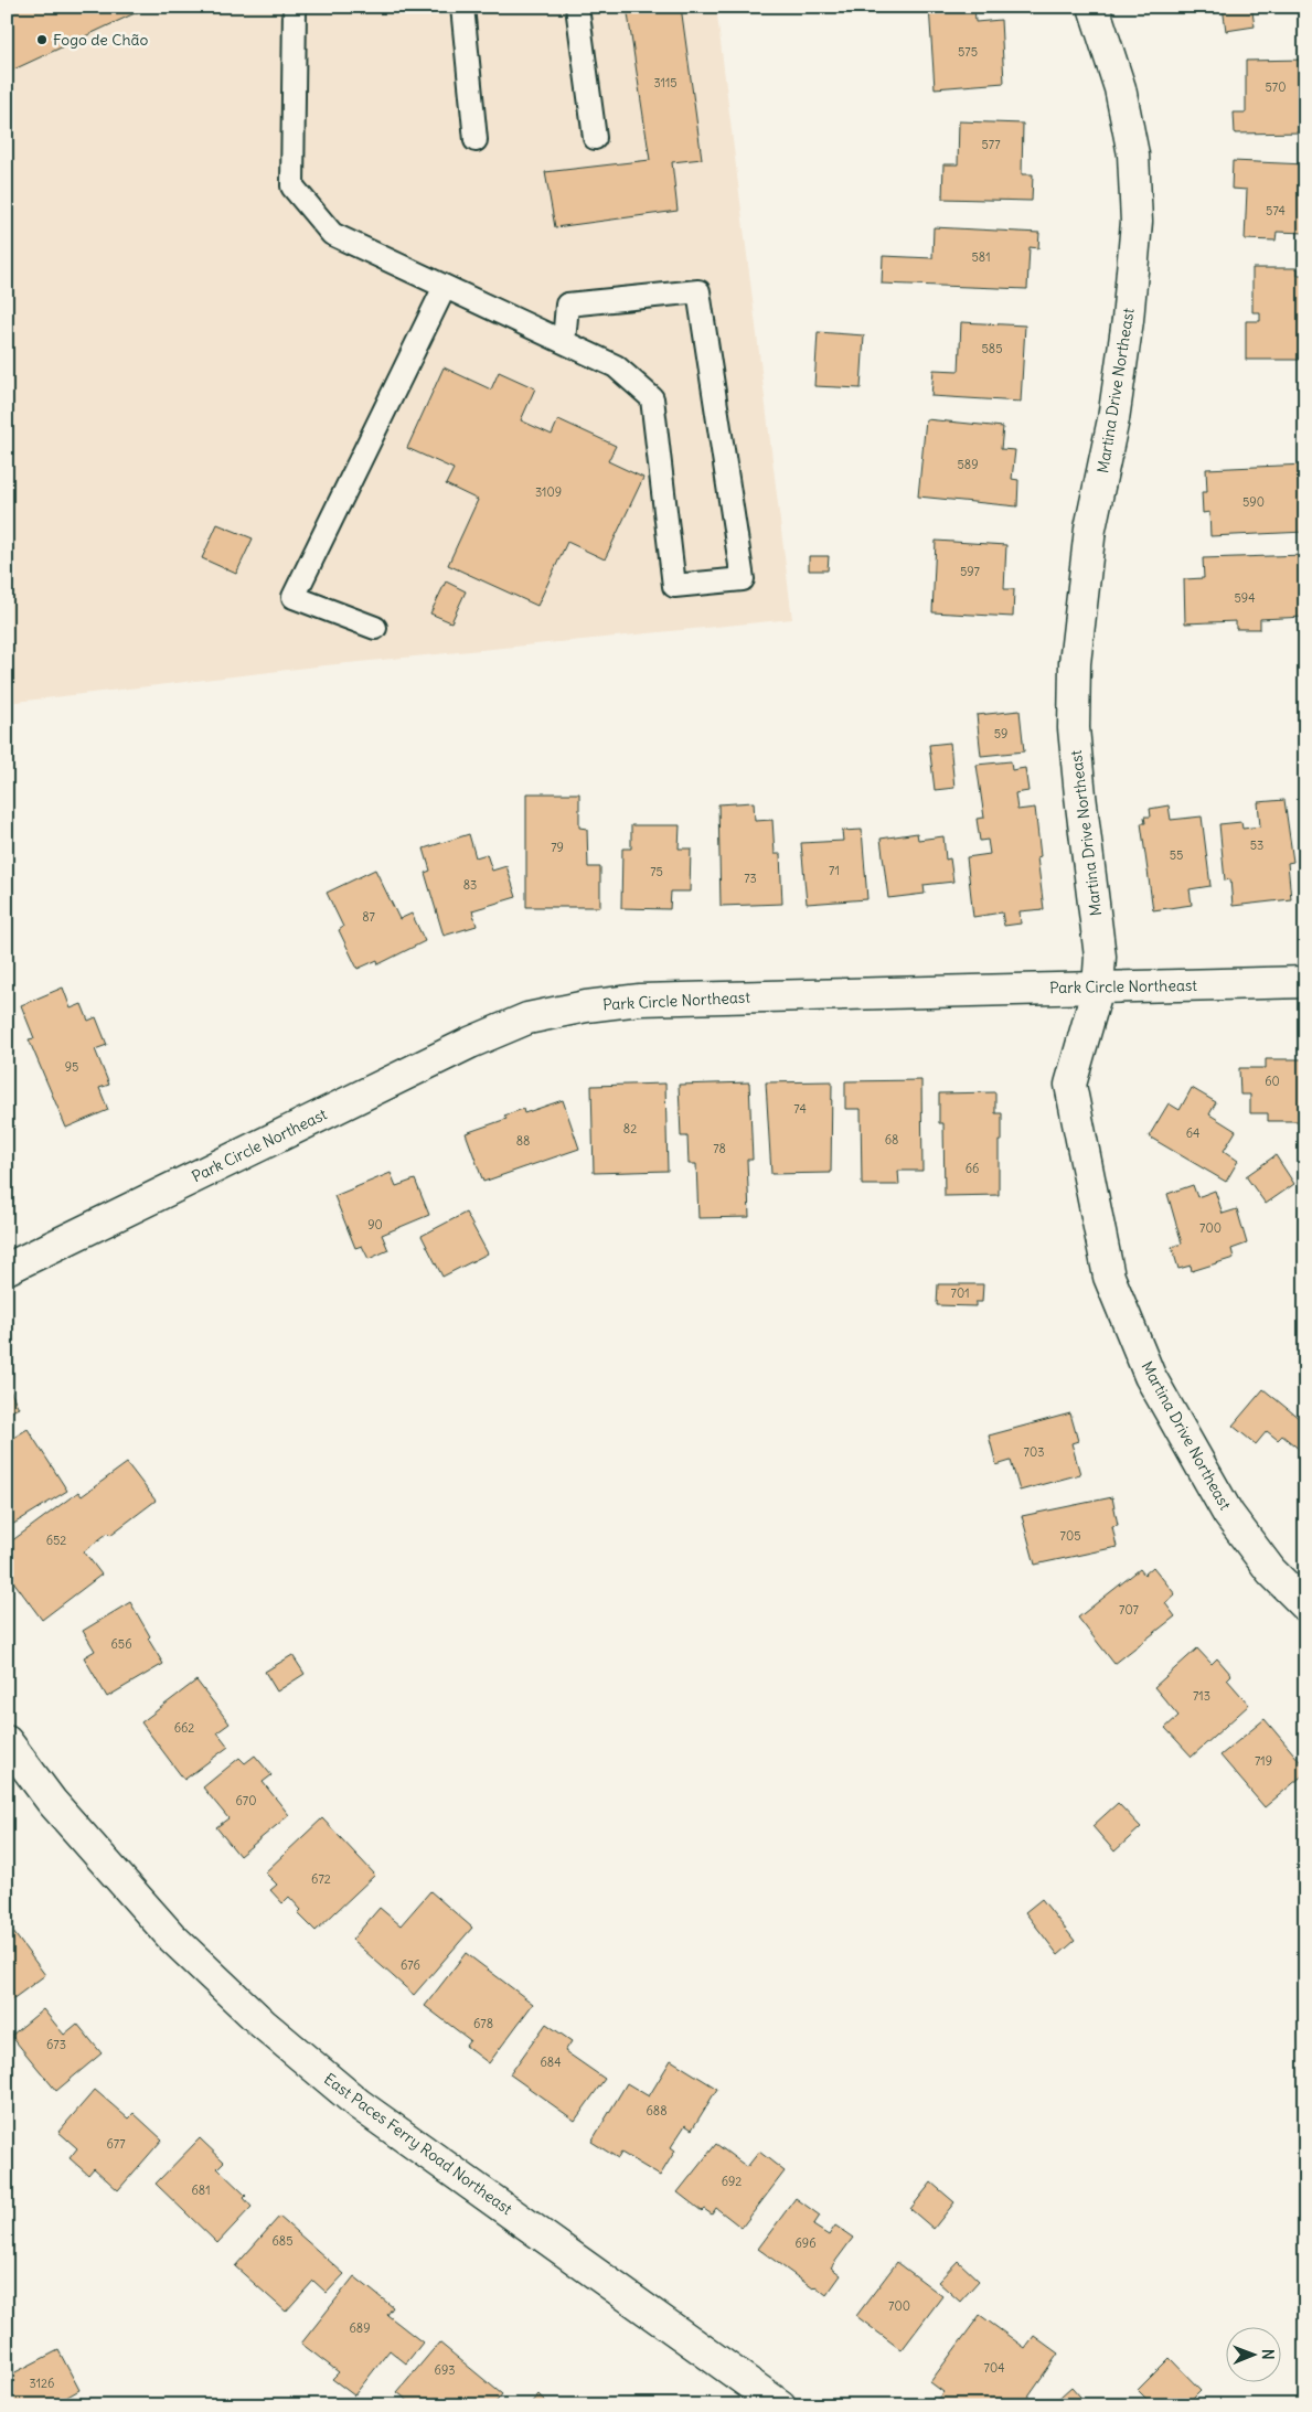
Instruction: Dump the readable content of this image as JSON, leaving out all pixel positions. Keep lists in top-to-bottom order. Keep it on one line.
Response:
{"streets":{"street":["Martina Drive Northeast","Park Circle Northeast","East Paces Ferry Road Northeast"]},"crossings":[["Martina Drive Northeast","Park Circle Northeast"]],"places":["Fogo de Chão"],"house_numbers":["575","3115","570","577","574","581","585","589","3109","590","597","594","59","53","79","55","71","75","73","83","87","95","60","74","82","64","68","88","78","66","90","700","701","703","705","652","707","656","713","662","719","670","672","676","678","673","684","688","677","692","681","685","696","700","689","704","693","3126"],"north":"right"}
